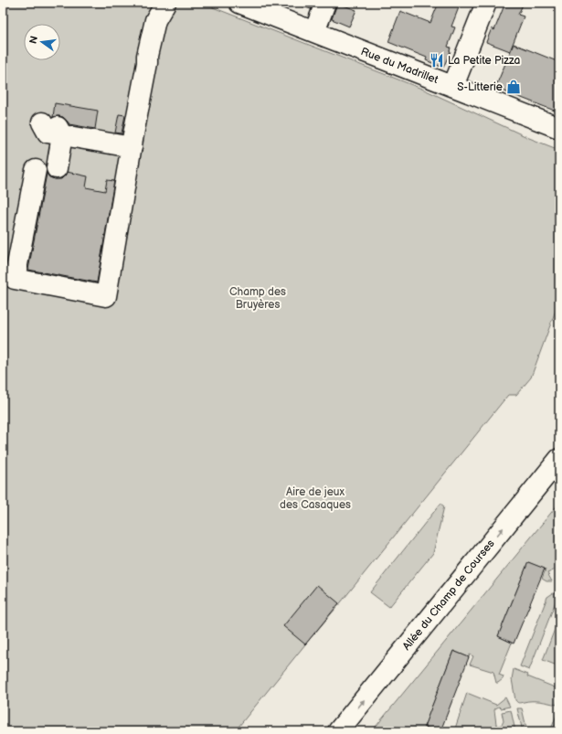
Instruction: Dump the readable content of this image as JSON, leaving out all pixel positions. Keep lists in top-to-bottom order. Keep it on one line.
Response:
{"streets":{"street":["Rue du Madrillet","Allée du Champ de Courses"]},"one_way":["Allée du Champ de Courses"],"parks":["Champ des Bruyères","Aire de jeux des Casaques"],"places":{"restaurant":["La Petite Pizza"],"shop":["S-Litterie"]},"north":"left"}
